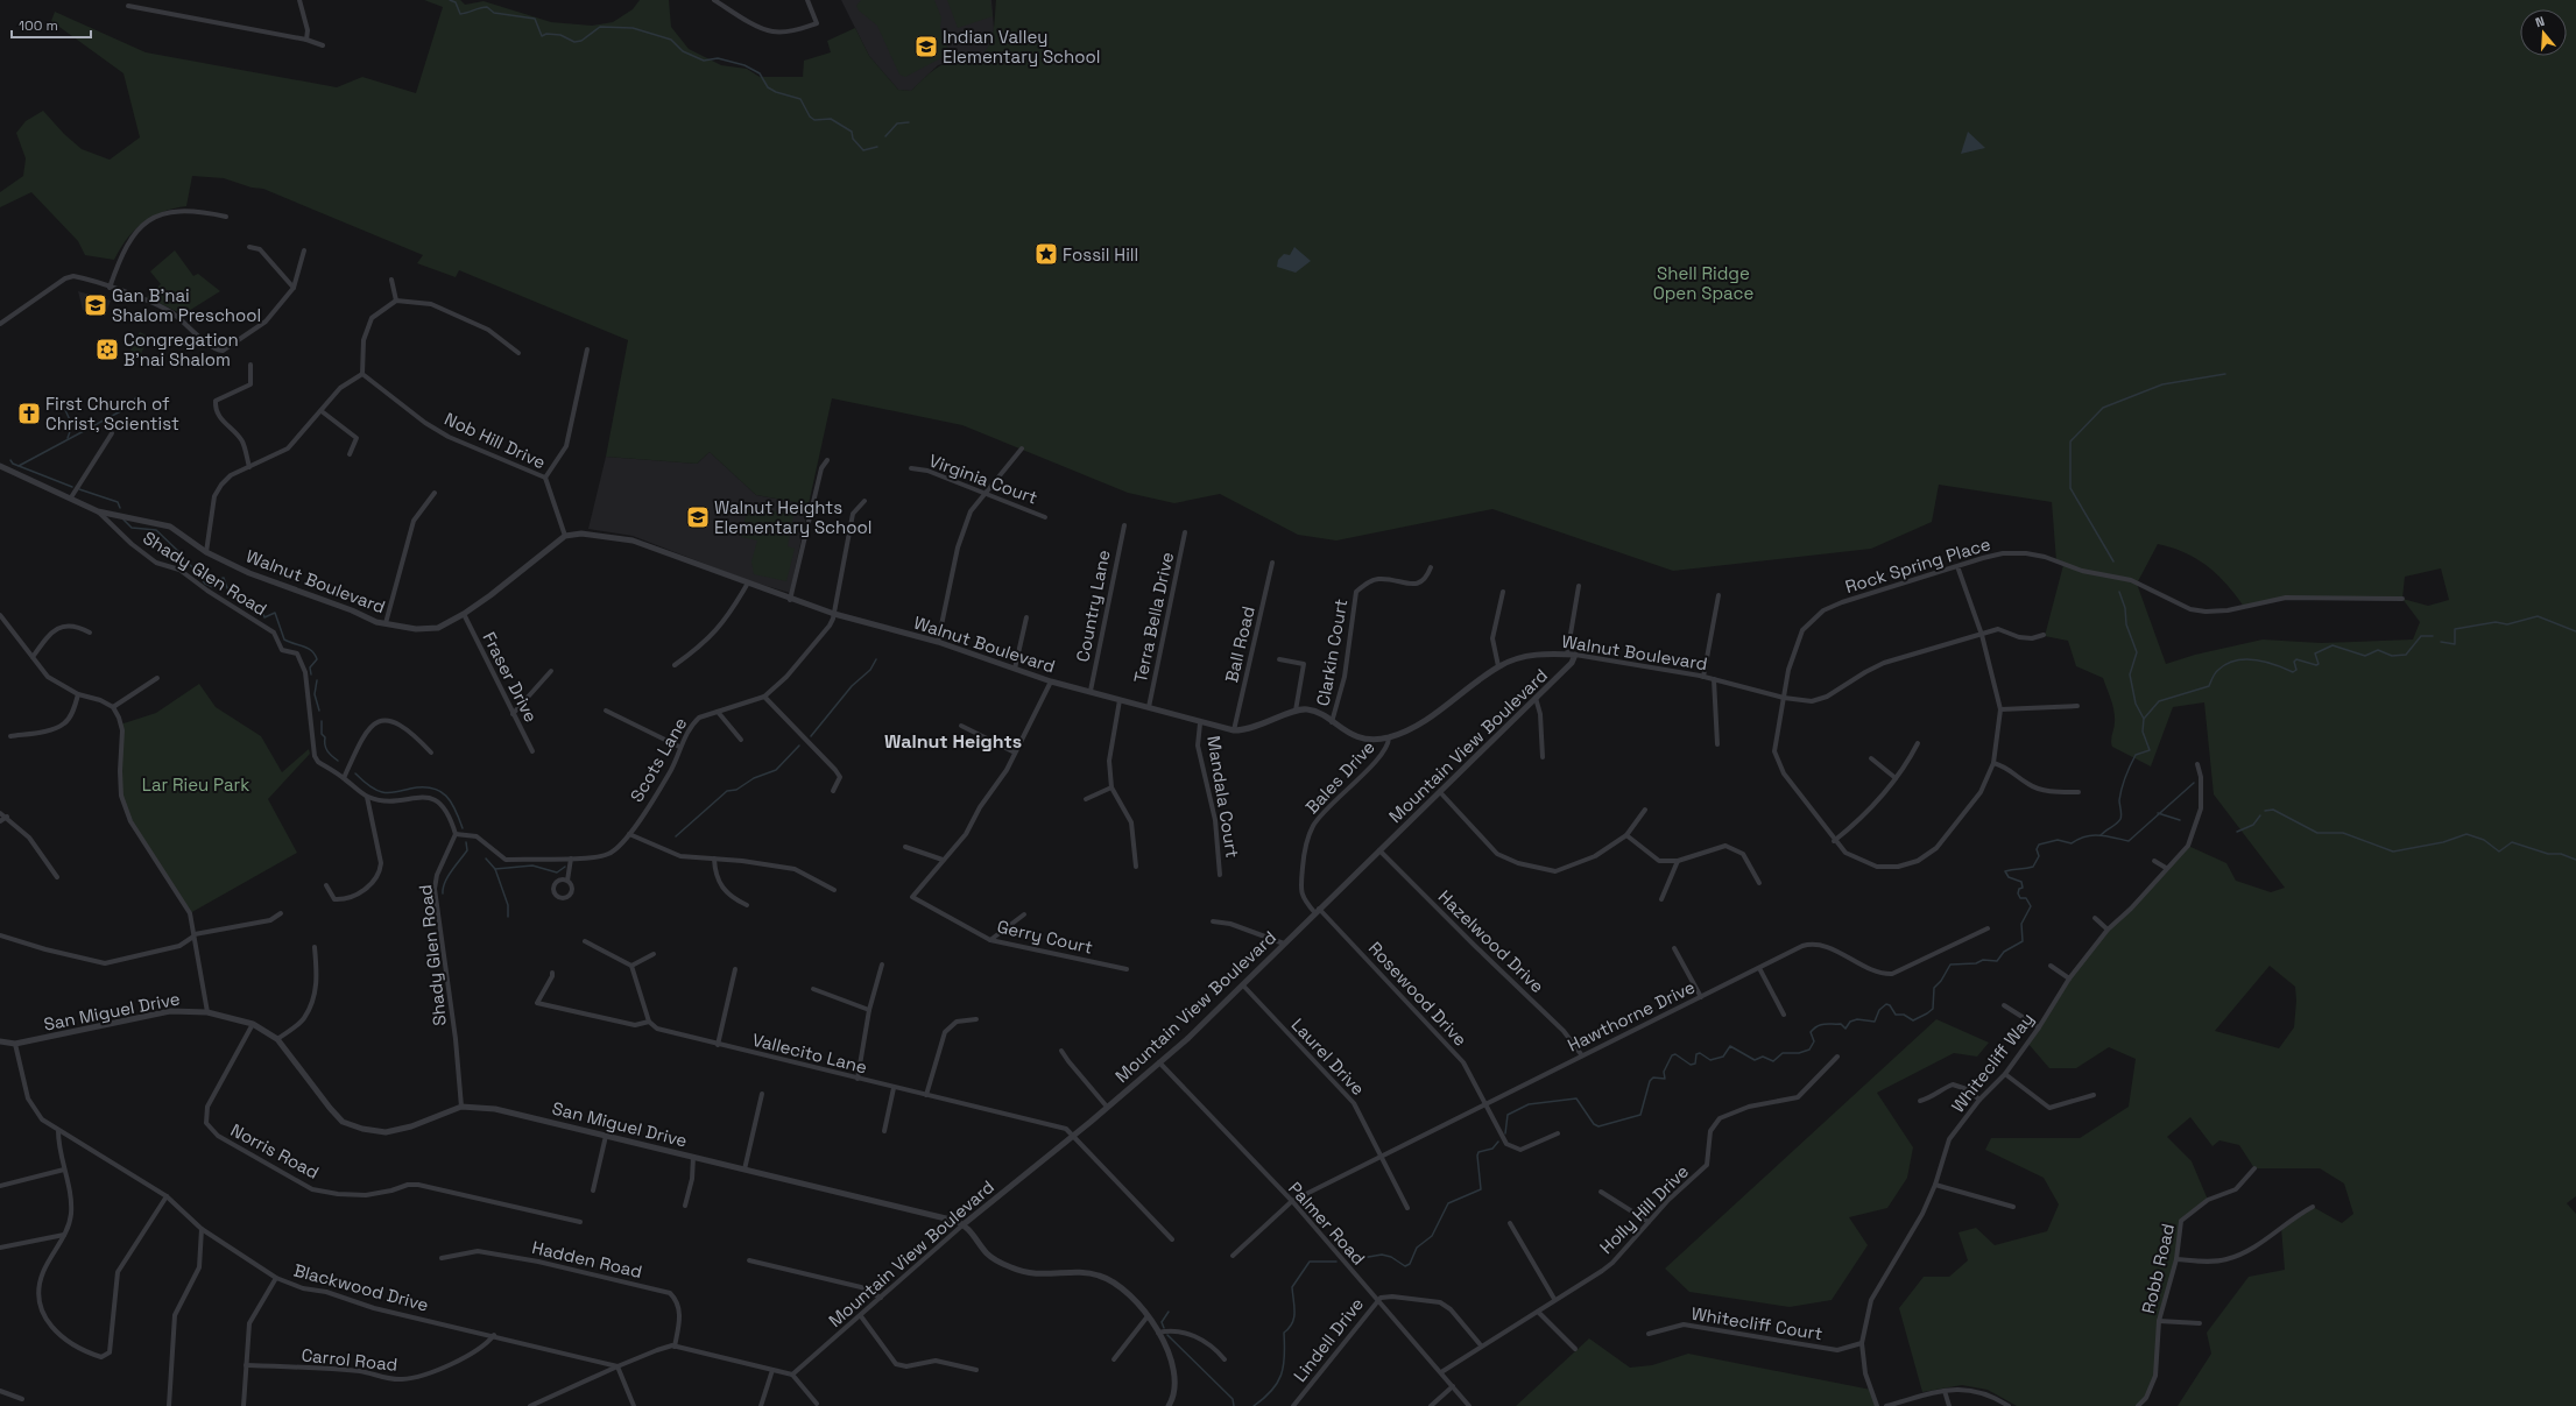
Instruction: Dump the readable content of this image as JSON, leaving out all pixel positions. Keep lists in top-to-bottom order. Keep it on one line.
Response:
{"streets":{"street":["Nob Hill Drive","Virginia Court","Rock Spring Place","Shady Glen Road","Walnut Boulevard","Country Lane","Terra Bella Drive","Ball Road","Clarkin Court","Fraser Drive","Mountain View Boulevard","Scots Lane","Bales Drive","Mandala Court","Gerry Court","Hazelwood Drive","Rosewood Drive","San Miguel Drive","Hawthorne Drive","Vallecito Lane","Laurel Drive","Whitecliff Way","Norris Road","Holly Hill Drive","Palmer Road","Hadden Road","Robb Road","Blackwood Drive","Whitecliff Court","Lindell Drive","Carrol Road"]},"crossings":[["Nob Hill Drive","Walnut Boulevard"],["Rock Spring Place","Walnut Boulevard"],["Shady Glen Road","Walnut Boulevard"],["Shady Glen Road","Scots Lane"],["Shady Glen Road","San Miguel Drive"],["Walnut Boulevard","Country Lane"],["Walnut Boulevard","Terra Bella Drive"],["Walnut Boulevard","Ball Road"],["Walnut Boulevard","Clarkin Court"],["Walnut Boulevard","Fraser Drive"],["Walnut Boulevard","Mountain View Boulevard"],["Walnut Boulevard","Scots Lane"],["Walnut Boulevard","Bales Drive"],["Walnut Boulevard","Mandala Court"],["Mountain View Boulevard","Bales Drive"],["Mountain View Boulevard","Hazelwood Drive"],["Mountain View Boulevard","Rosewood Drive"],["Mountain View Boulevard","San Miguel Drive"],["Mountain View Boulevard","Vallecito Lane"],["Mountain View Boulevard","Laurel Drive"],["Mountain View Boulevard","Palmer Road"],["Bales Drive","Rosewood Drive"],["Hazelwood Drive","Hawthorne Drive"],["Rosewood Drive","Hawthorne Drive"],["San Miguel Drive","Norris Road"],["San Miguel Drive","Blackwood Drive"],["Hawthorne Drive","Laurel Drive"],["Hawthorne Drive","Palmer Road"],["Whitecliff Way","Whitecliff Court"],["Holly Hill Drive","Palmer Road"],["Holly Hill Drive","Lindell Drive"],["Palmer Road","Lindell Drive"],["Blackwood Drive","Carrol Road"]],"districts":["Walnut Heights"],"parks":["Shell Ridge Open Space","Lar Rieu Park"],"places":{"school or university":["Indian Valley Elementary School","Gan B'nai Shalom Preschool","Walnut Heights Elementary School"],"place":["Fossil Hill"],"synagogue":["Congregation B'nai Shalom"],"church":["First Church of Christ, Scientist"]},"scale_bar":"100 m","north":"top"}
